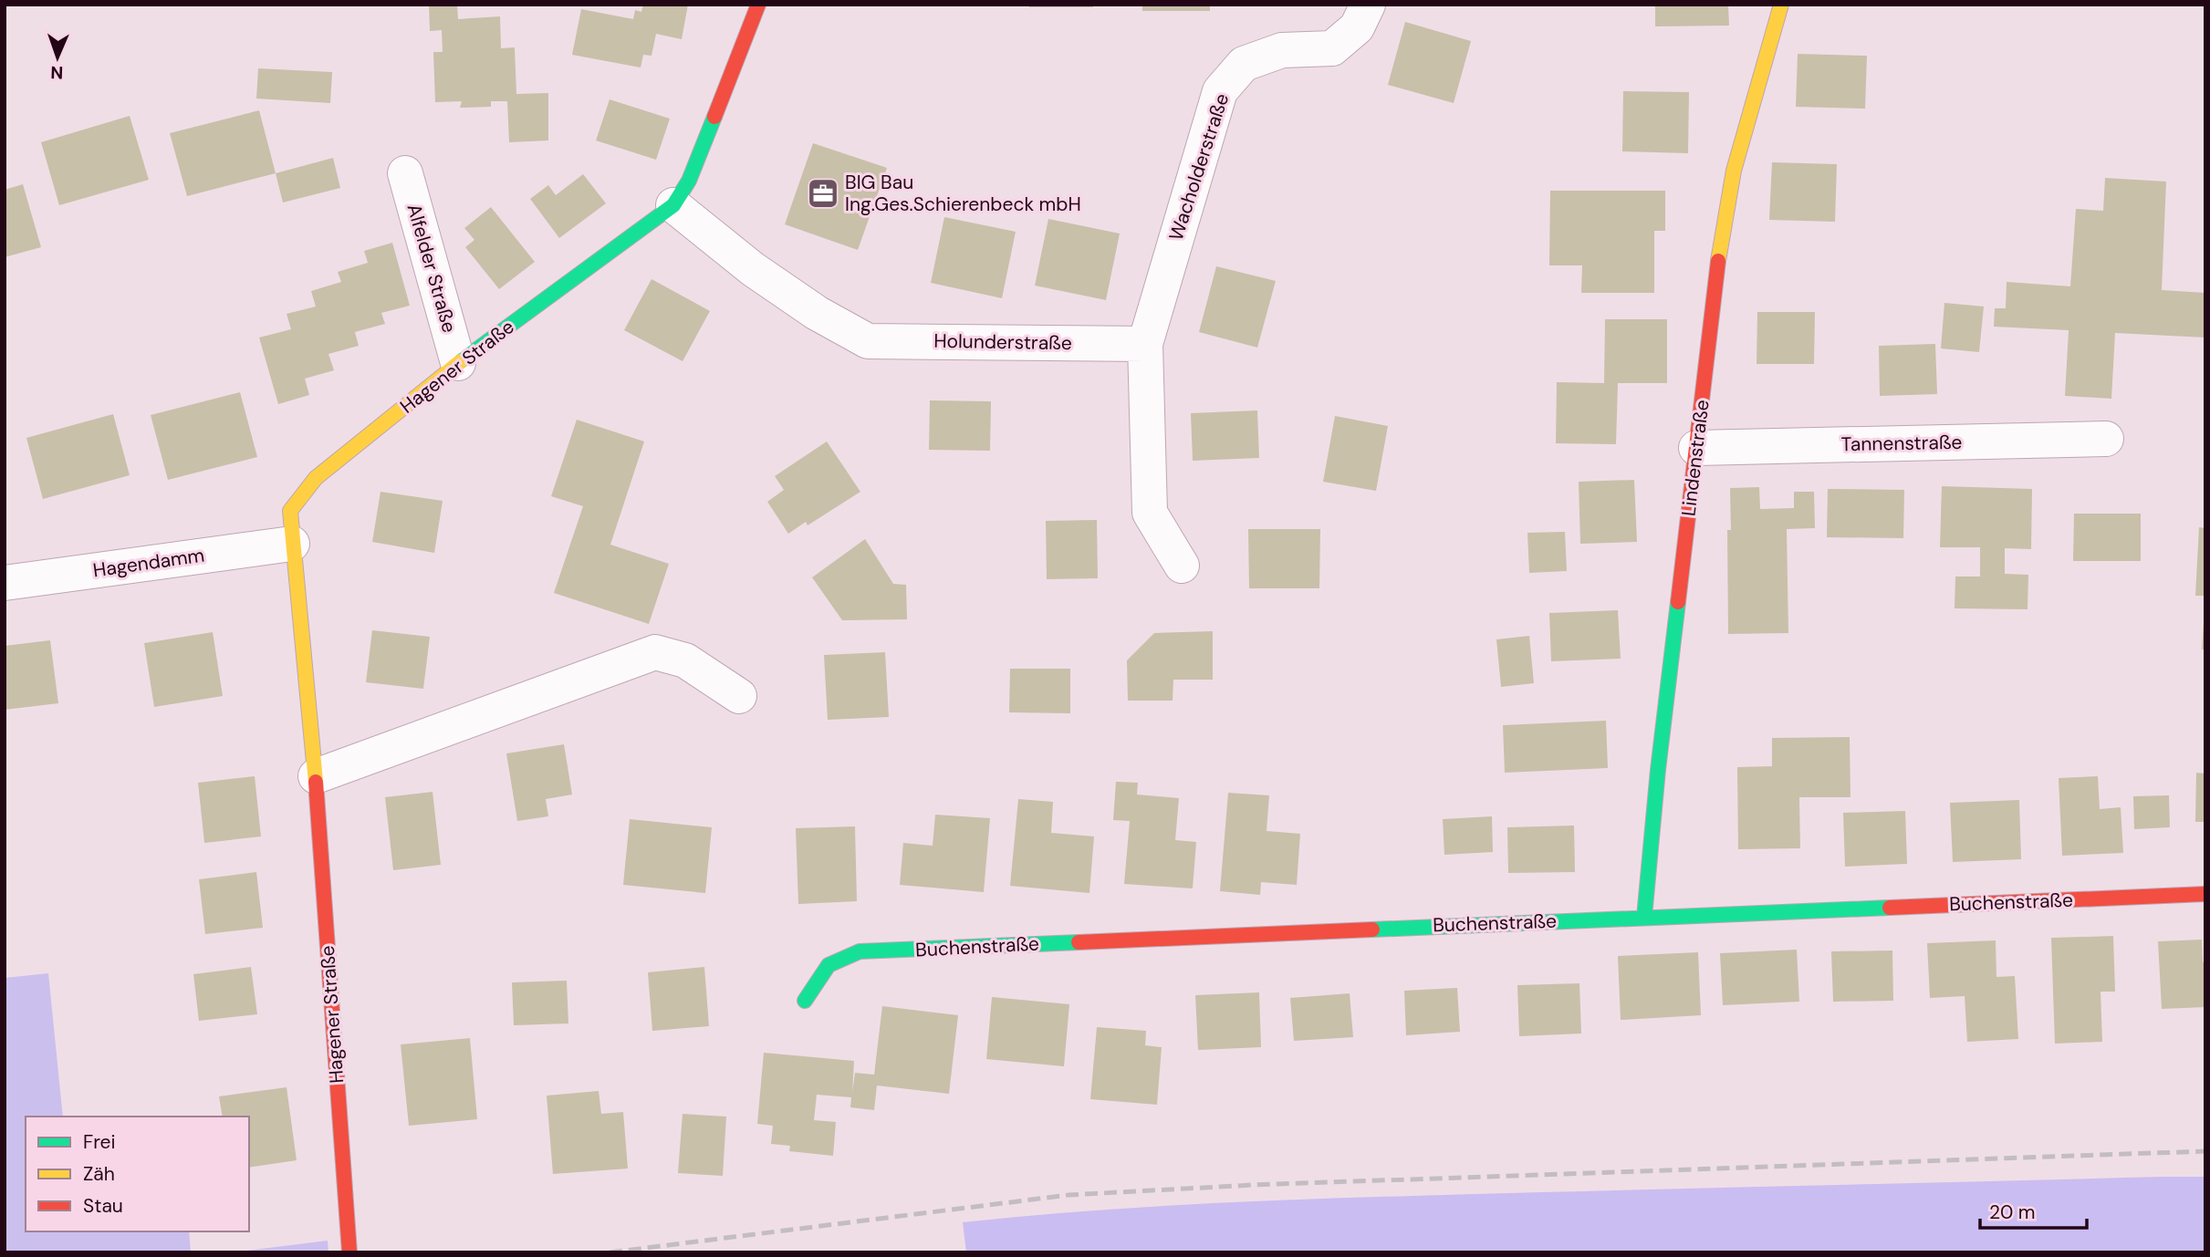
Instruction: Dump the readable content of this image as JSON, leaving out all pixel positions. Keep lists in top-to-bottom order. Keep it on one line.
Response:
{"streets":{"street":["Wacholderstraße","Alfelder Straße","Holunderstraße","Hagener Straße","Tannenstraße","Lindenstraße","Hagendamm","Buchenstraße"]},"crossings":[["Wacholderstraße","Holunderstraße"],["Alfelder Straße","Hagener Straße"],["Holunderstraße","Hagener Straße"],["Hagener Straße","Hagendamm"],["Tannenstraße","Lindenstraße"],["Lindenstraße","Buchenstraße"]],"places":{"office":["BIG Bau Ing.Ges.Schierenbeck mbH"]},"legend":["Frei","Zäh","Stau"],"scale_bar":"20 m","north":"bottom"}
